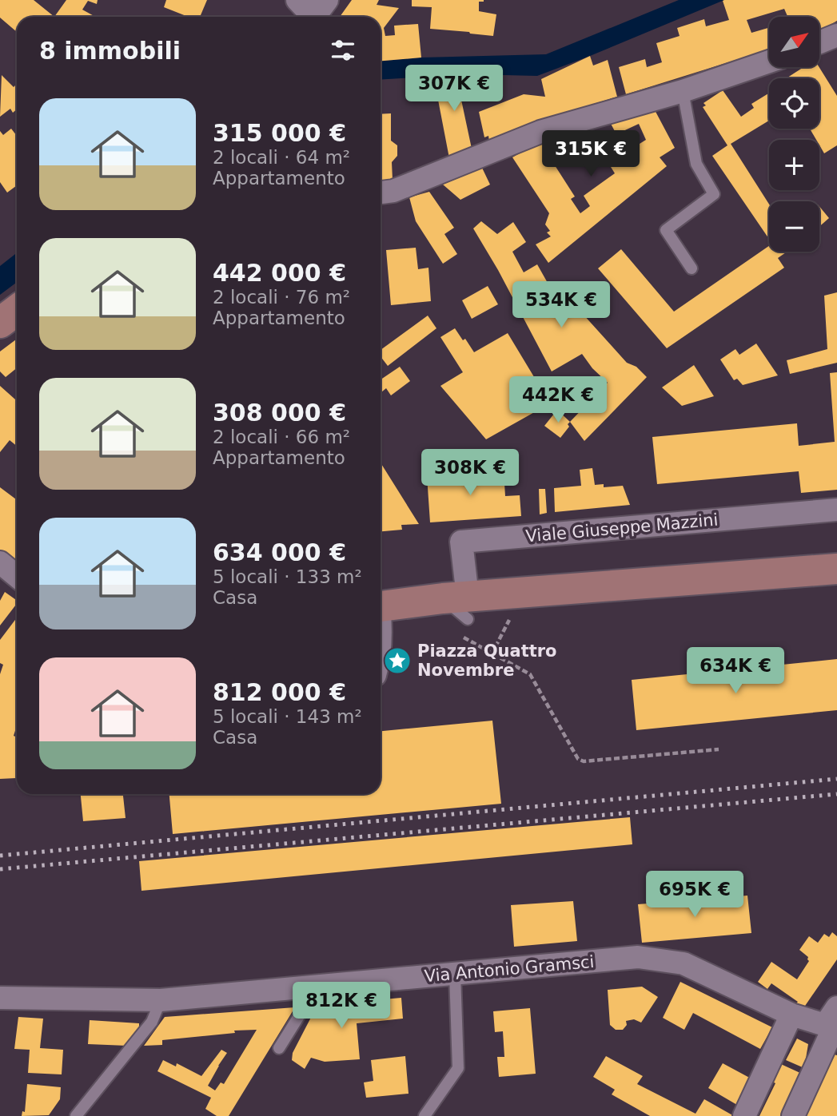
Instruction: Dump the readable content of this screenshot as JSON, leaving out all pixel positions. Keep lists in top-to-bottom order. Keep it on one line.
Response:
{"streets":{"street":["Viale Giuseppe Mazzini","Via Antonio Gramsci"]},"places":{"place":["Piazza Quattro Novembre"]},"north":"top right","page":{"map_buttons":["+","−"],"heading":"8 immobili","price":["307K €","315K €","534K €","442K €","308K €","634K €","695K €","812K €"],"list":[{"name":"315 000 €","note":"2 locali · 64 m² · Appartamento"},{"name":"442 000 €","note":"2 locali · 76 m² · Appartamento"},{"name":"308 000 €","note":"2 locali · 66 m² · Appartamento"},{"name":"634 000 €","note":"5 locali · 133 m² · Casa"},{"name":"812 000 €","note":"5 locali · 143 m² · Casa"}]}}
